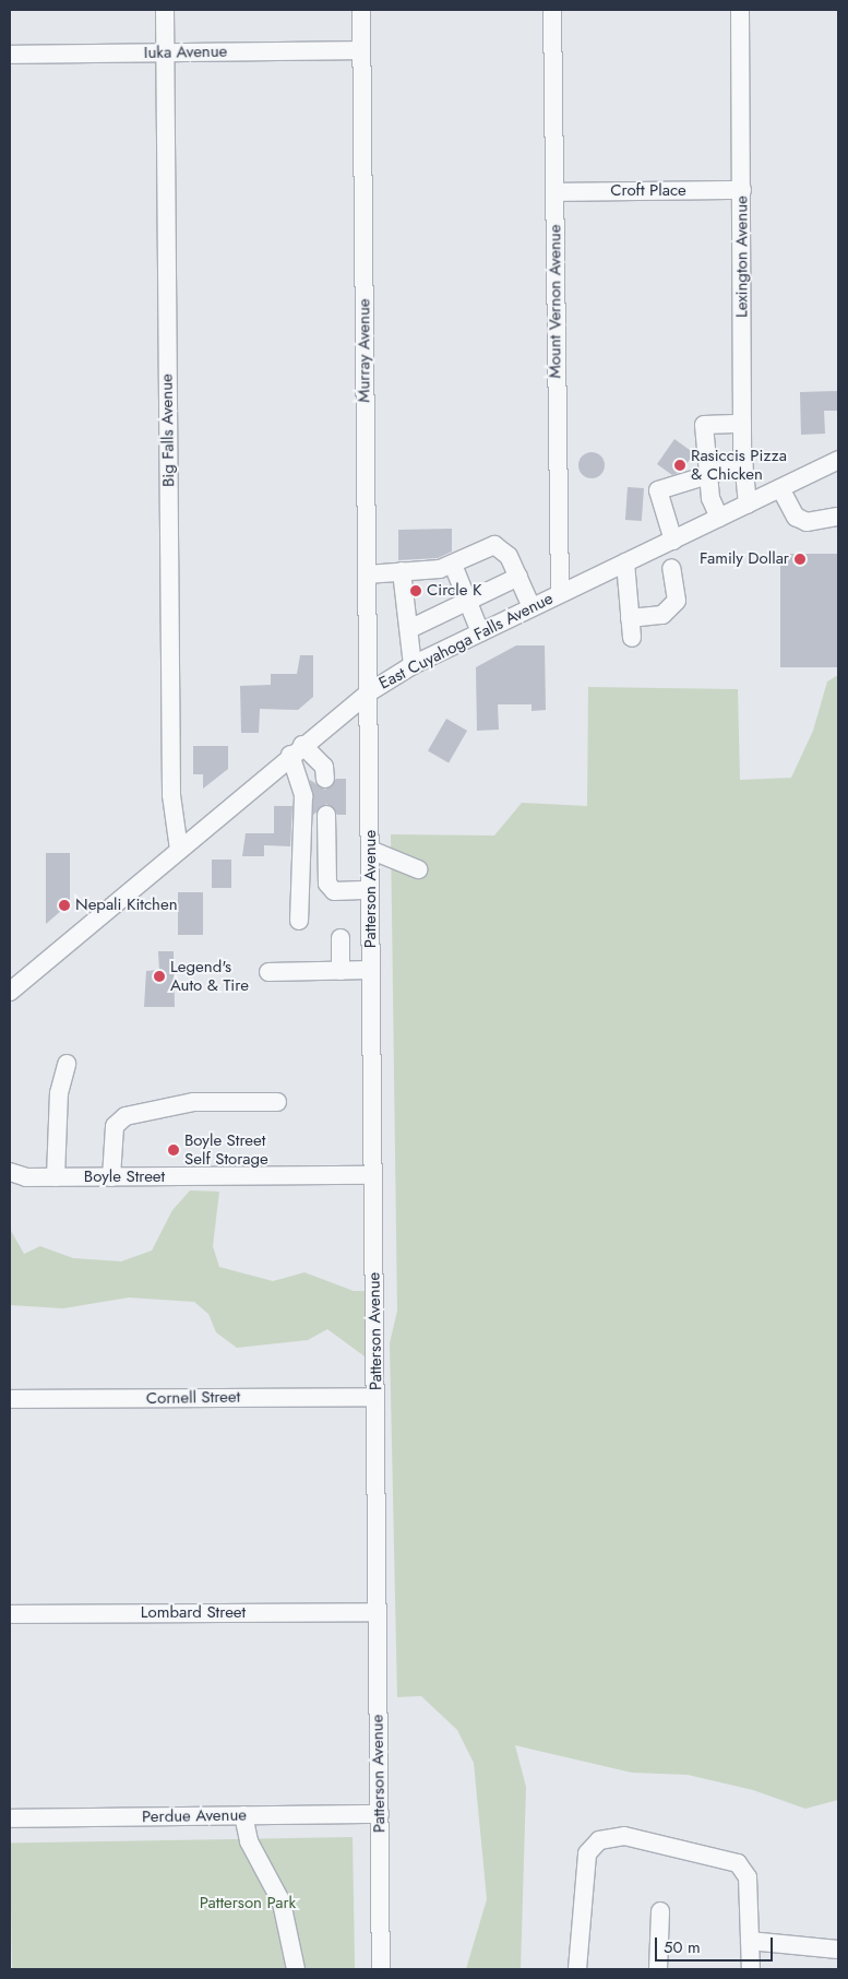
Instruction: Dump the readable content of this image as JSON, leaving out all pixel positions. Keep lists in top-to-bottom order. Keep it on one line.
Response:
{"streets":{"street":["Iuka Avenue","Croft Place","Lexington Avenue","Mount Vernon Avenue","Murray Avenue","Big Falls Avenue","East Cuyahoga Falls Avenue","Patterson Avenue","Boyle Street","Cornell Street","Lombard Street","Perdue Avenue"]},"crossings":[["Iuka Avenue","Murray Avenue"],["Iuka Avenue","Big Falls Avenue"],["Croft Place","Lexington Avenue"],["Croft Place","Mount Vernon Avenue"],["Lexington Avenue","East Cuyahoga Falls Avenue"],["Mount Vernon Avenue","East Cuyahoga Falls Avenue"],["Murray Avenue","East Cuyahoga Falls Avenue"],["Murray Avenue","Patterson Avenue"],["Big Falls Avenue","East Cuyahoga Falls Avenue"],["East Cuyahoga Falls Avenue","Patterson Avenue"],["Patterson Avenue","Boyle Street"],["Patterson Avenue","Cornell Street"],["Patterson Avenue","Lombard Street"],["Patterson Avenue","Perdue Avenue"]],"parks":["Patterson Park"],"places":["Rasiccis Pizza & Chicken","Family Dollar","Circle K","Nepali Kitchen","Legend's Auto & Tire","Boyle Street Self Storage"],"scale_bar":"50 m"}
